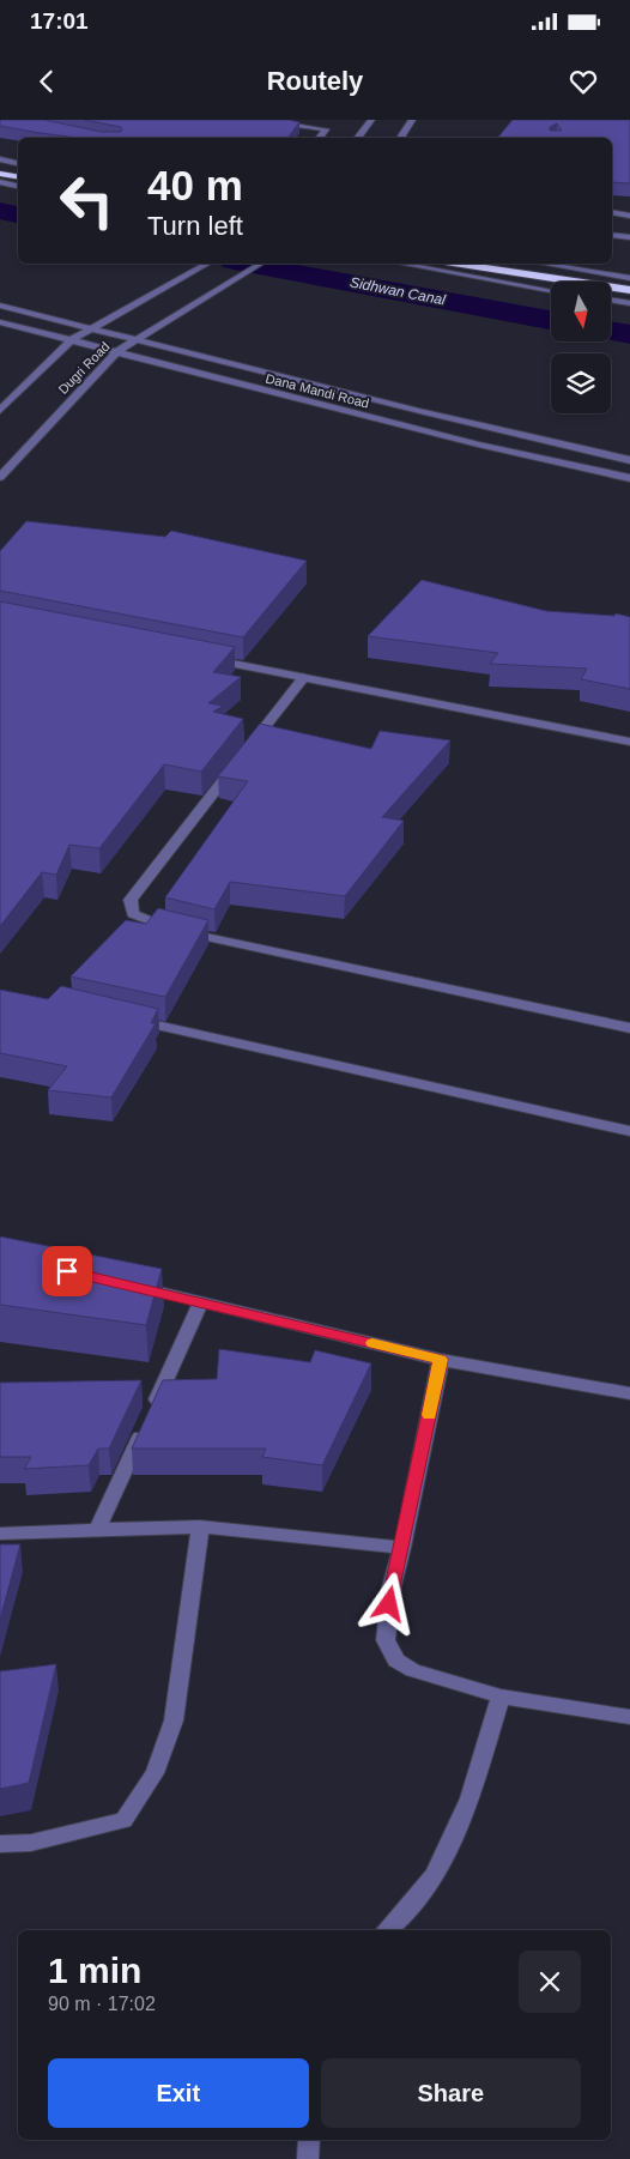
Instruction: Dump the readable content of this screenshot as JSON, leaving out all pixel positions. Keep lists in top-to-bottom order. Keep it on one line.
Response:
{"streets":{"street":["Dugri Road","Dana Mandi Road"]},"crossings":[["Dugri Road","Dana Mandi Road"]],"water":["Sidhwan Canal"],"north":"bottom","page":{"status":"17:01","header":"Routely","turn":["40 m","Turn left"],"heading":["1 min","90 m · 17:02"],"buttons":["Exit","Share"]}}
